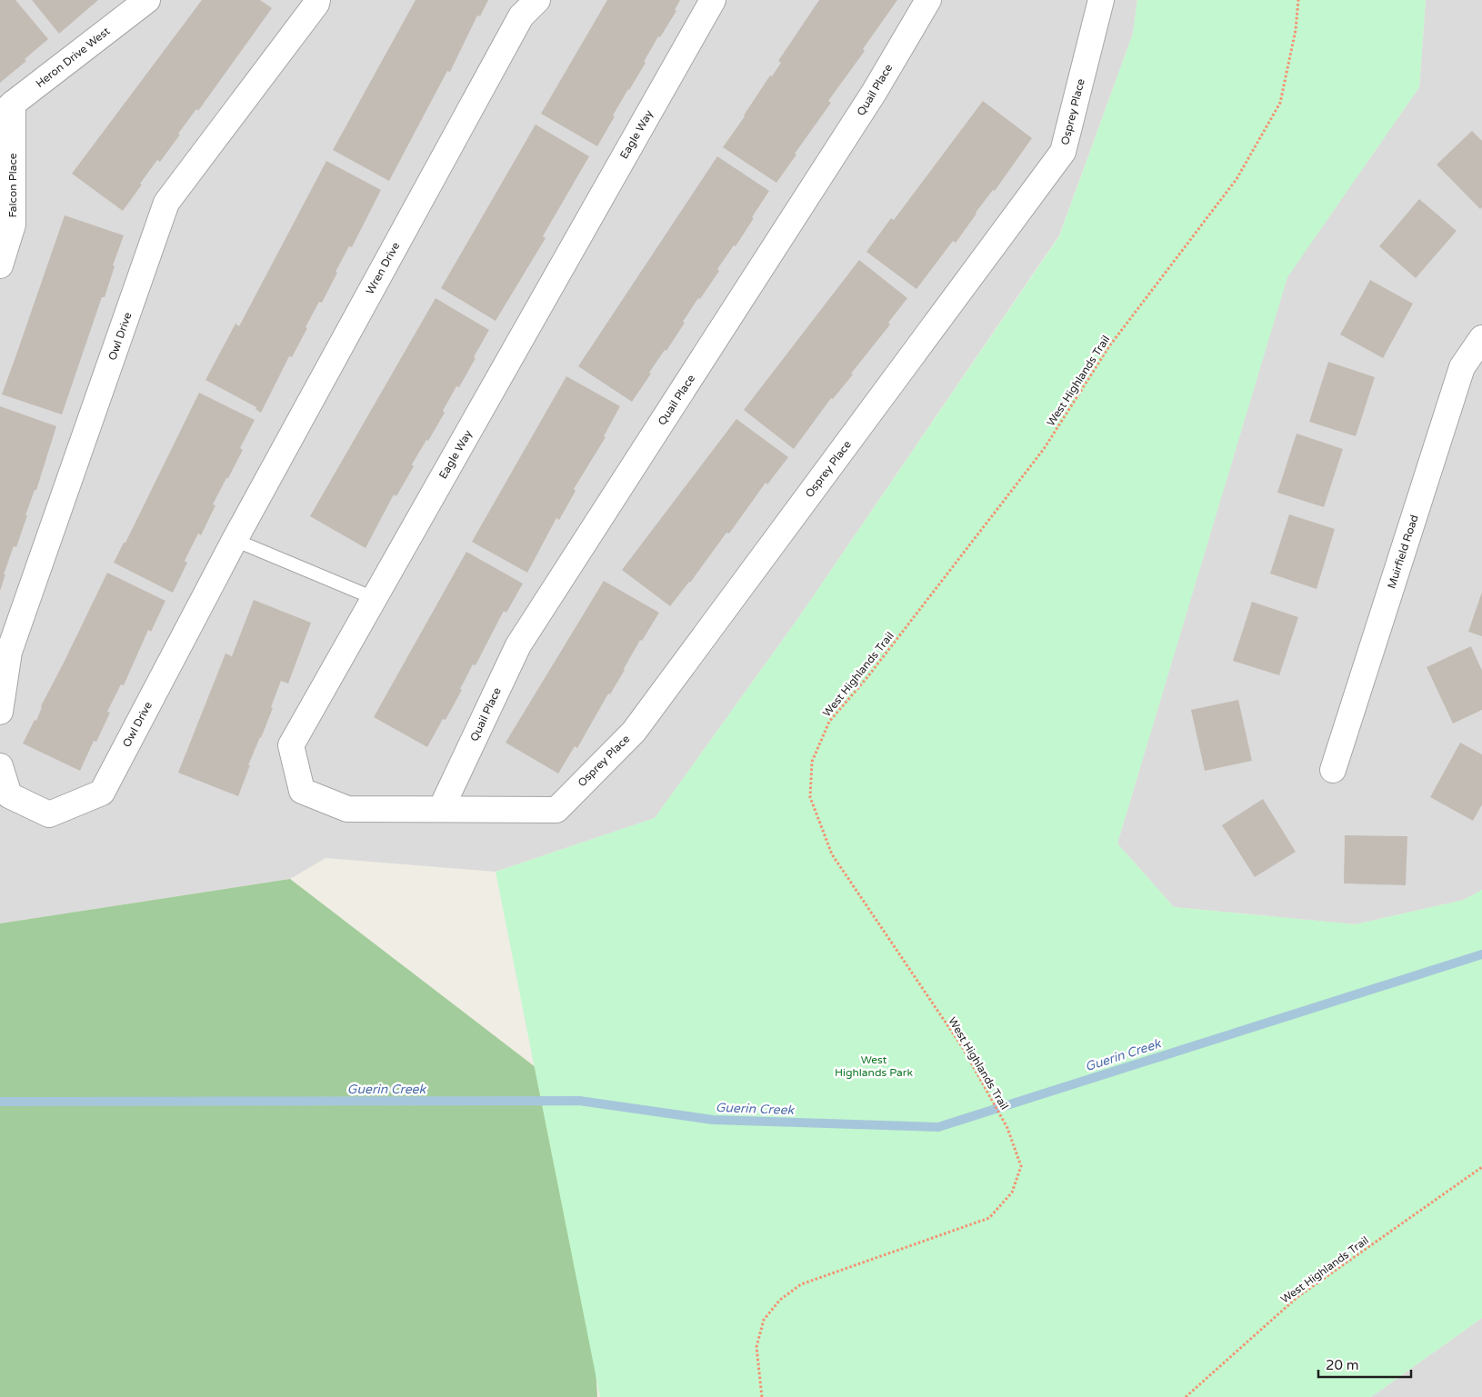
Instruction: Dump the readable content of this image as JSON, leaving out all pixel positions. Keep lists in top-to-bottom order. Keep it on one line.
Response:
{"streets":{"street":["Heron Drive West","Quail Place","Osprey Place","Eagle Way","Falcon Place","Wren Drive","Owl Drive","Muirfield Road"],"path":["West Highlands Trail"]},"crossings":[["Heron Drive West","Falcon Place"],["Quail Place","Osprey Place"],["Quail Place","Eagle Way"],["Osprey Place","Eagle Way"],["Wren Drive","Owl Drive"]],"water":["Guerin Creek"],"parks":["West Highlands Park"],"scale_bar":"20 m"}
